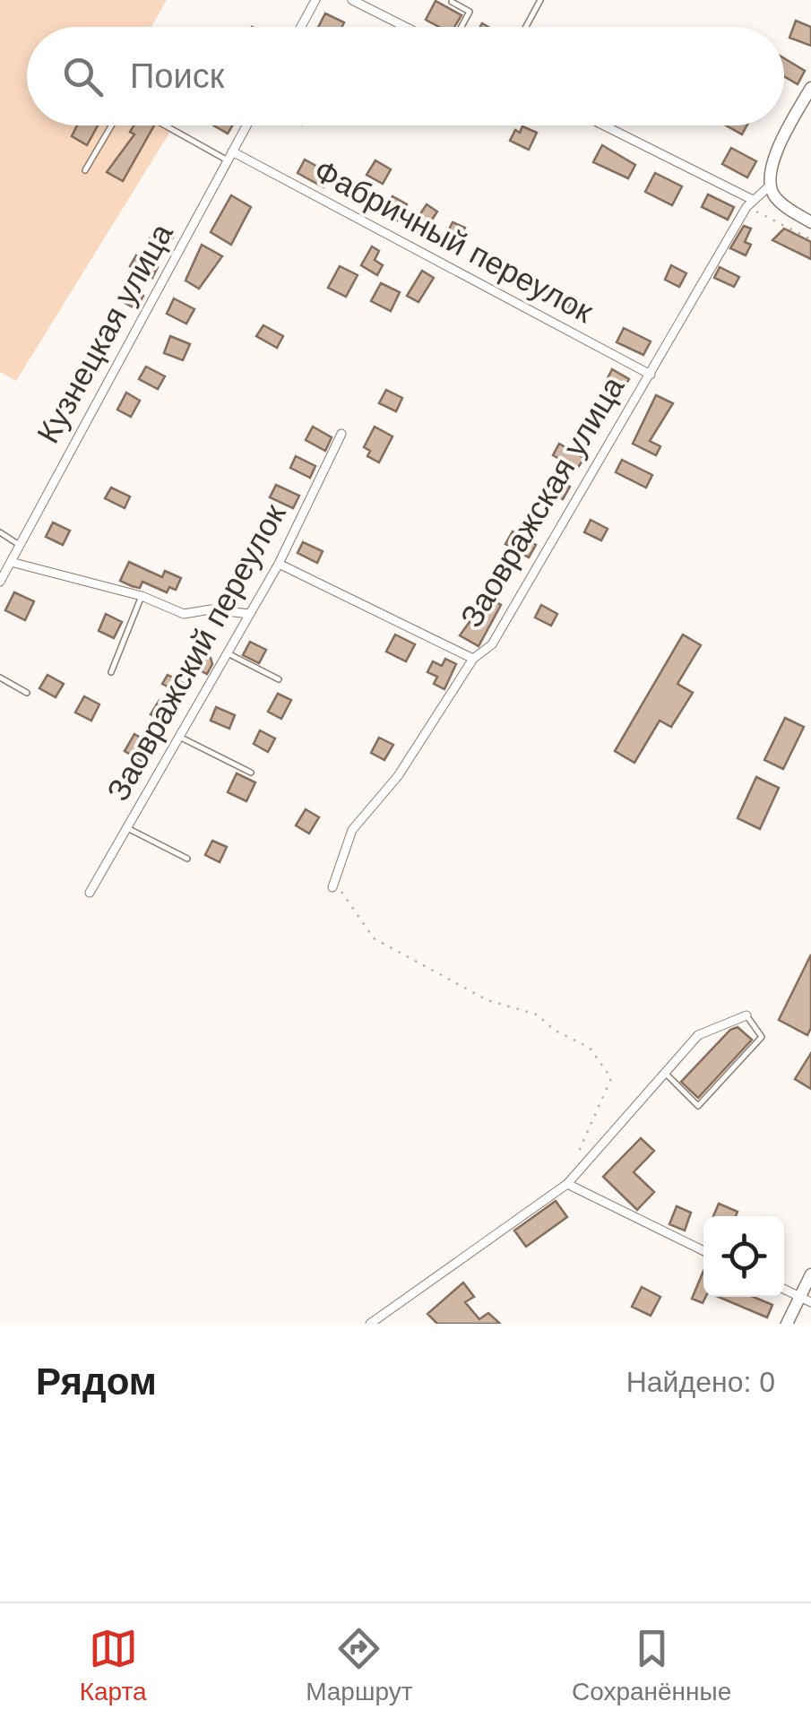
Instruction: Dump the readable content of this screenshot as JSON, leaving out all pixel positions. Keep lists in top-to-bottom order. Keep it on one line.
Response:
{"streets":{"street":["Фабричный переулок","Кузнецкая улица","Заовражская улица","Заовражский переулок"]},"crossings":[["Фабричный переулок","Кузнецкая улица"],["Фабричный переулок","Заовражская улица"]],"page":{"search":"Поиск","heading":["Рядом","Найдено: 0"],"nav":["Карта","Маршрут","Сохранённые"]}}
